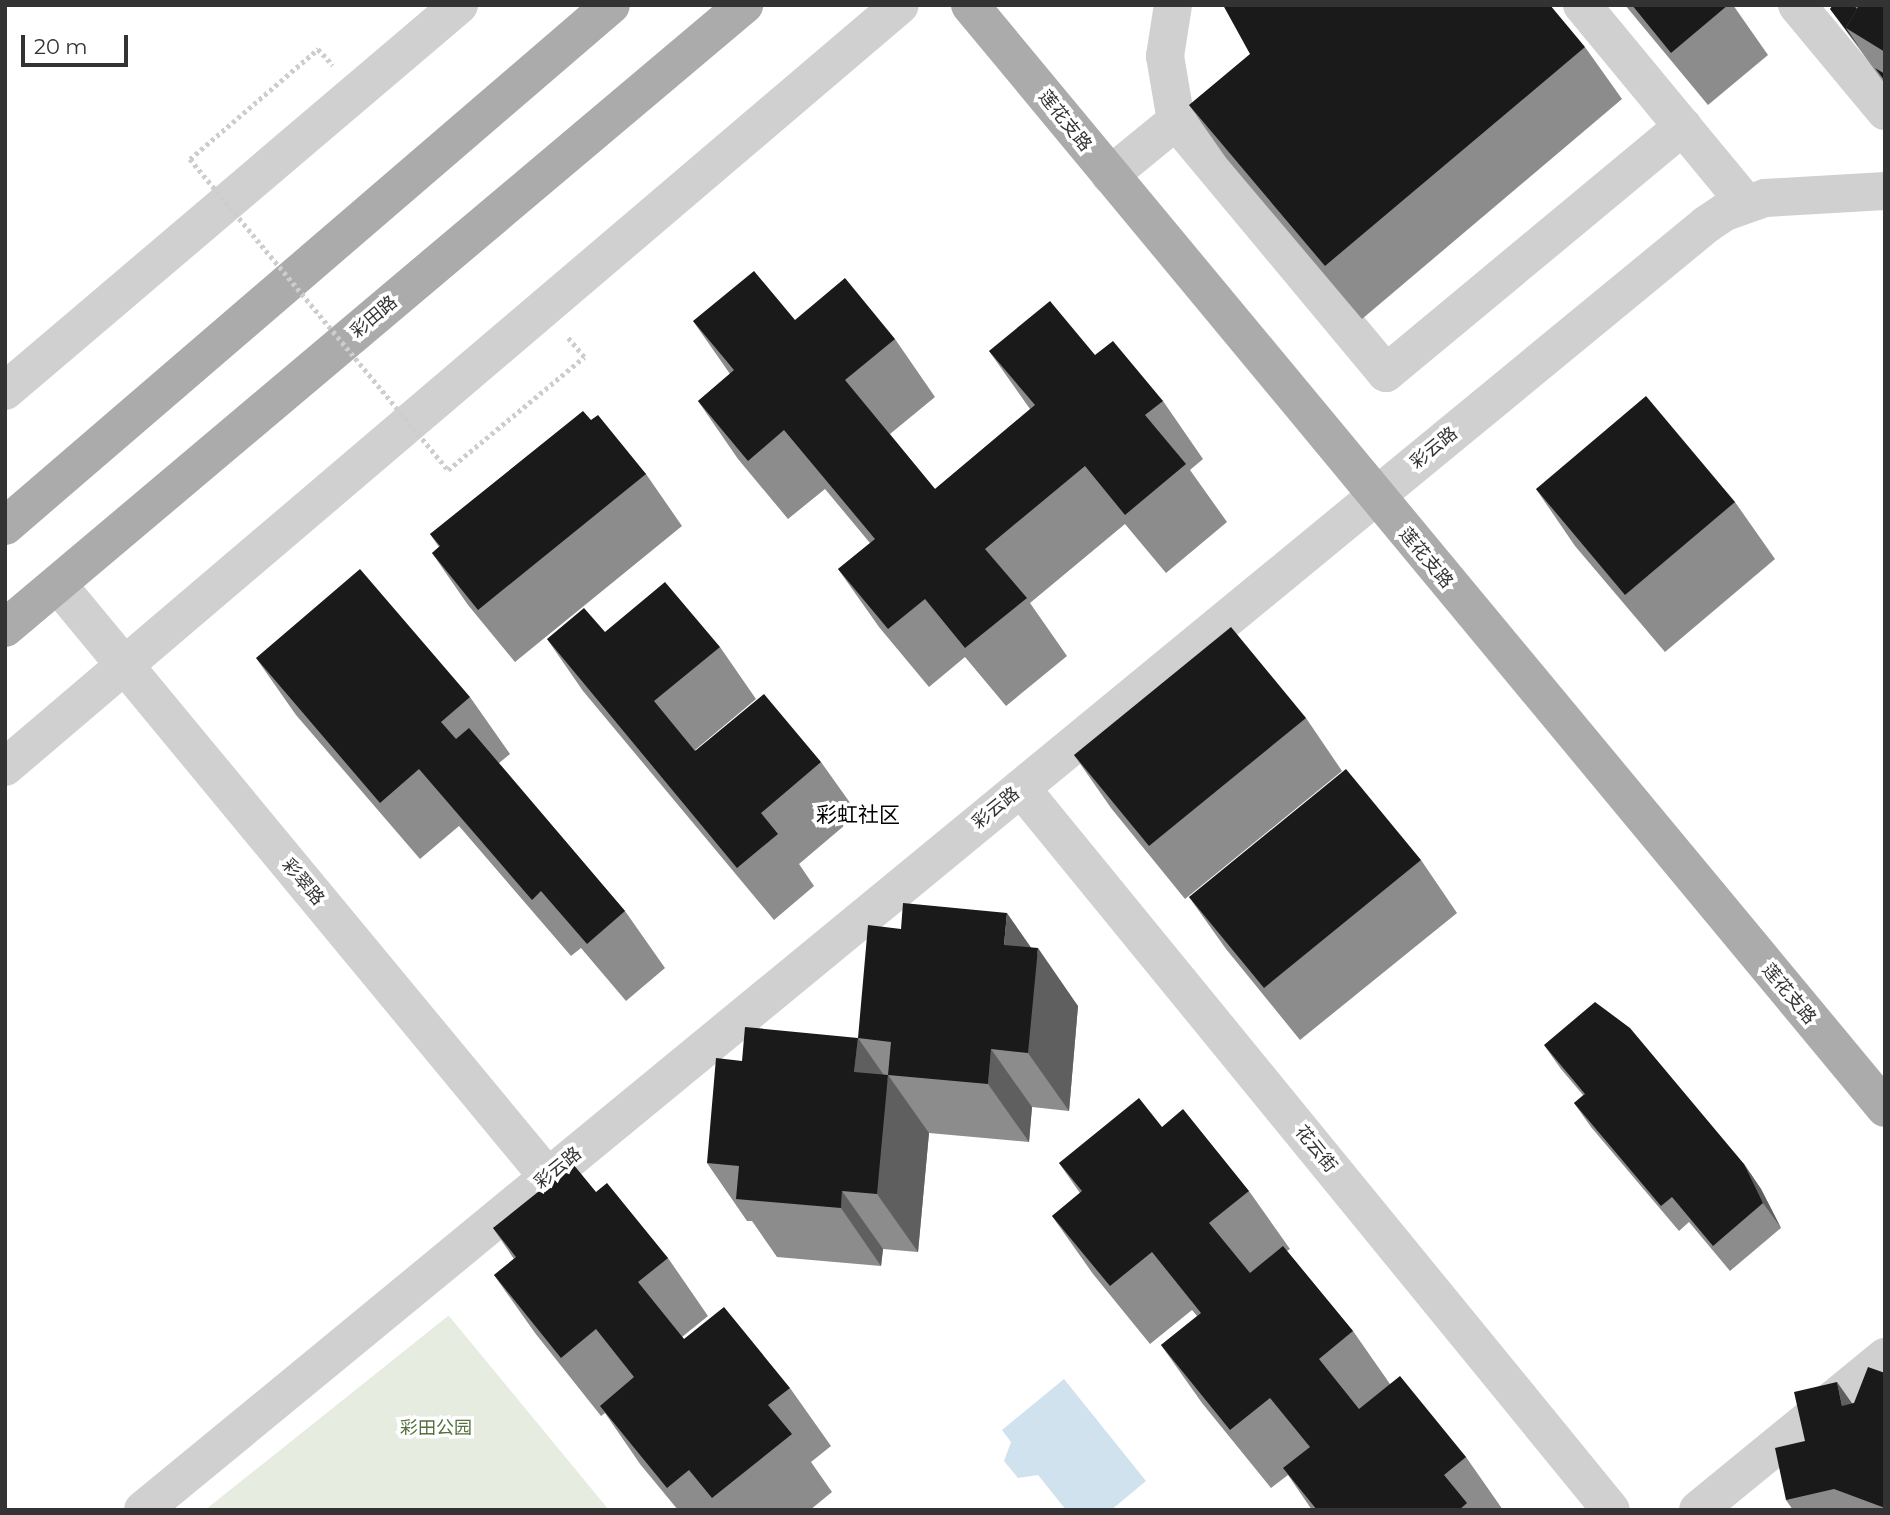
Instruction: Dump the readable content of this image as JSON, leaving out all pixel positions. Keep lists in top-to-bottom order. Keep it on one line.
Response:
{"streets":{"main road":["莲花支路","彩田路"],"street":["彩云路","彩翠路","花云街"]},"crossings":[["莲花支路","彩云路"],["彩田路","彩翠路"],["彩云路","彩翠路"],["彩云路","花云街"]],"districts":["彩虹社区"],"parks":["彩田公园"],"scale_bar":"20 m"}
